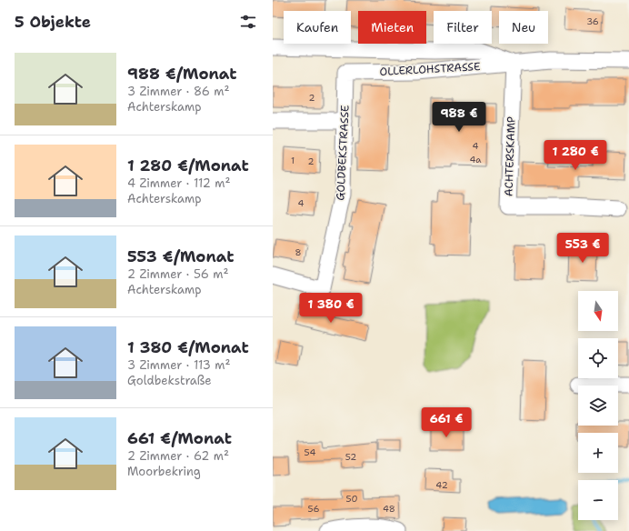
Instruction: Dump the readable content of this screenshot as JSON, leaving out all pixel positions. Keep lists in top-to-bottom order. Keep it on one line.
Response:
{"streets":{"street":["OLLERLOHSTRASSE","GOLDBEKSTRASSE","ACHTERSKAMP"]},"crossings":[["OLLERLOHSTRASSE","GOLDBEKSTRASSE"],["OLLERLOHSTRASSE","ACHTERSKAMP"]],"house_numbers":["36","2","4","4a","1","2","4","8","54","52","42","50","56","48"],"north":"bottom","page":{"heading":"5 Objekte","chip":["Kaufen","Mieten","Filter","Neu"],"list":[{"name":"988 €/Monat","note":"3 Zimmer · 86 m² · Achterskamp"},{"name":"1 280 €/Monat","note":"4 Zimmer · 112 m² · Achterskamp"},{"name":"553 €/Monat","note":"2 Zimmer · 56 m² · Achterskamp"},{"name":"1 380 €/Monat","note":"3 Zimmer · 113 m² · Goldbekstraße"},{"name":"661 €/Monat","note":"2 Zimmer · 62 m² · Moorbekring"}],"price":["988 €","1 280 €","553 €","1 380 €","661 €"],"map_buttons":["+","−"]}}
